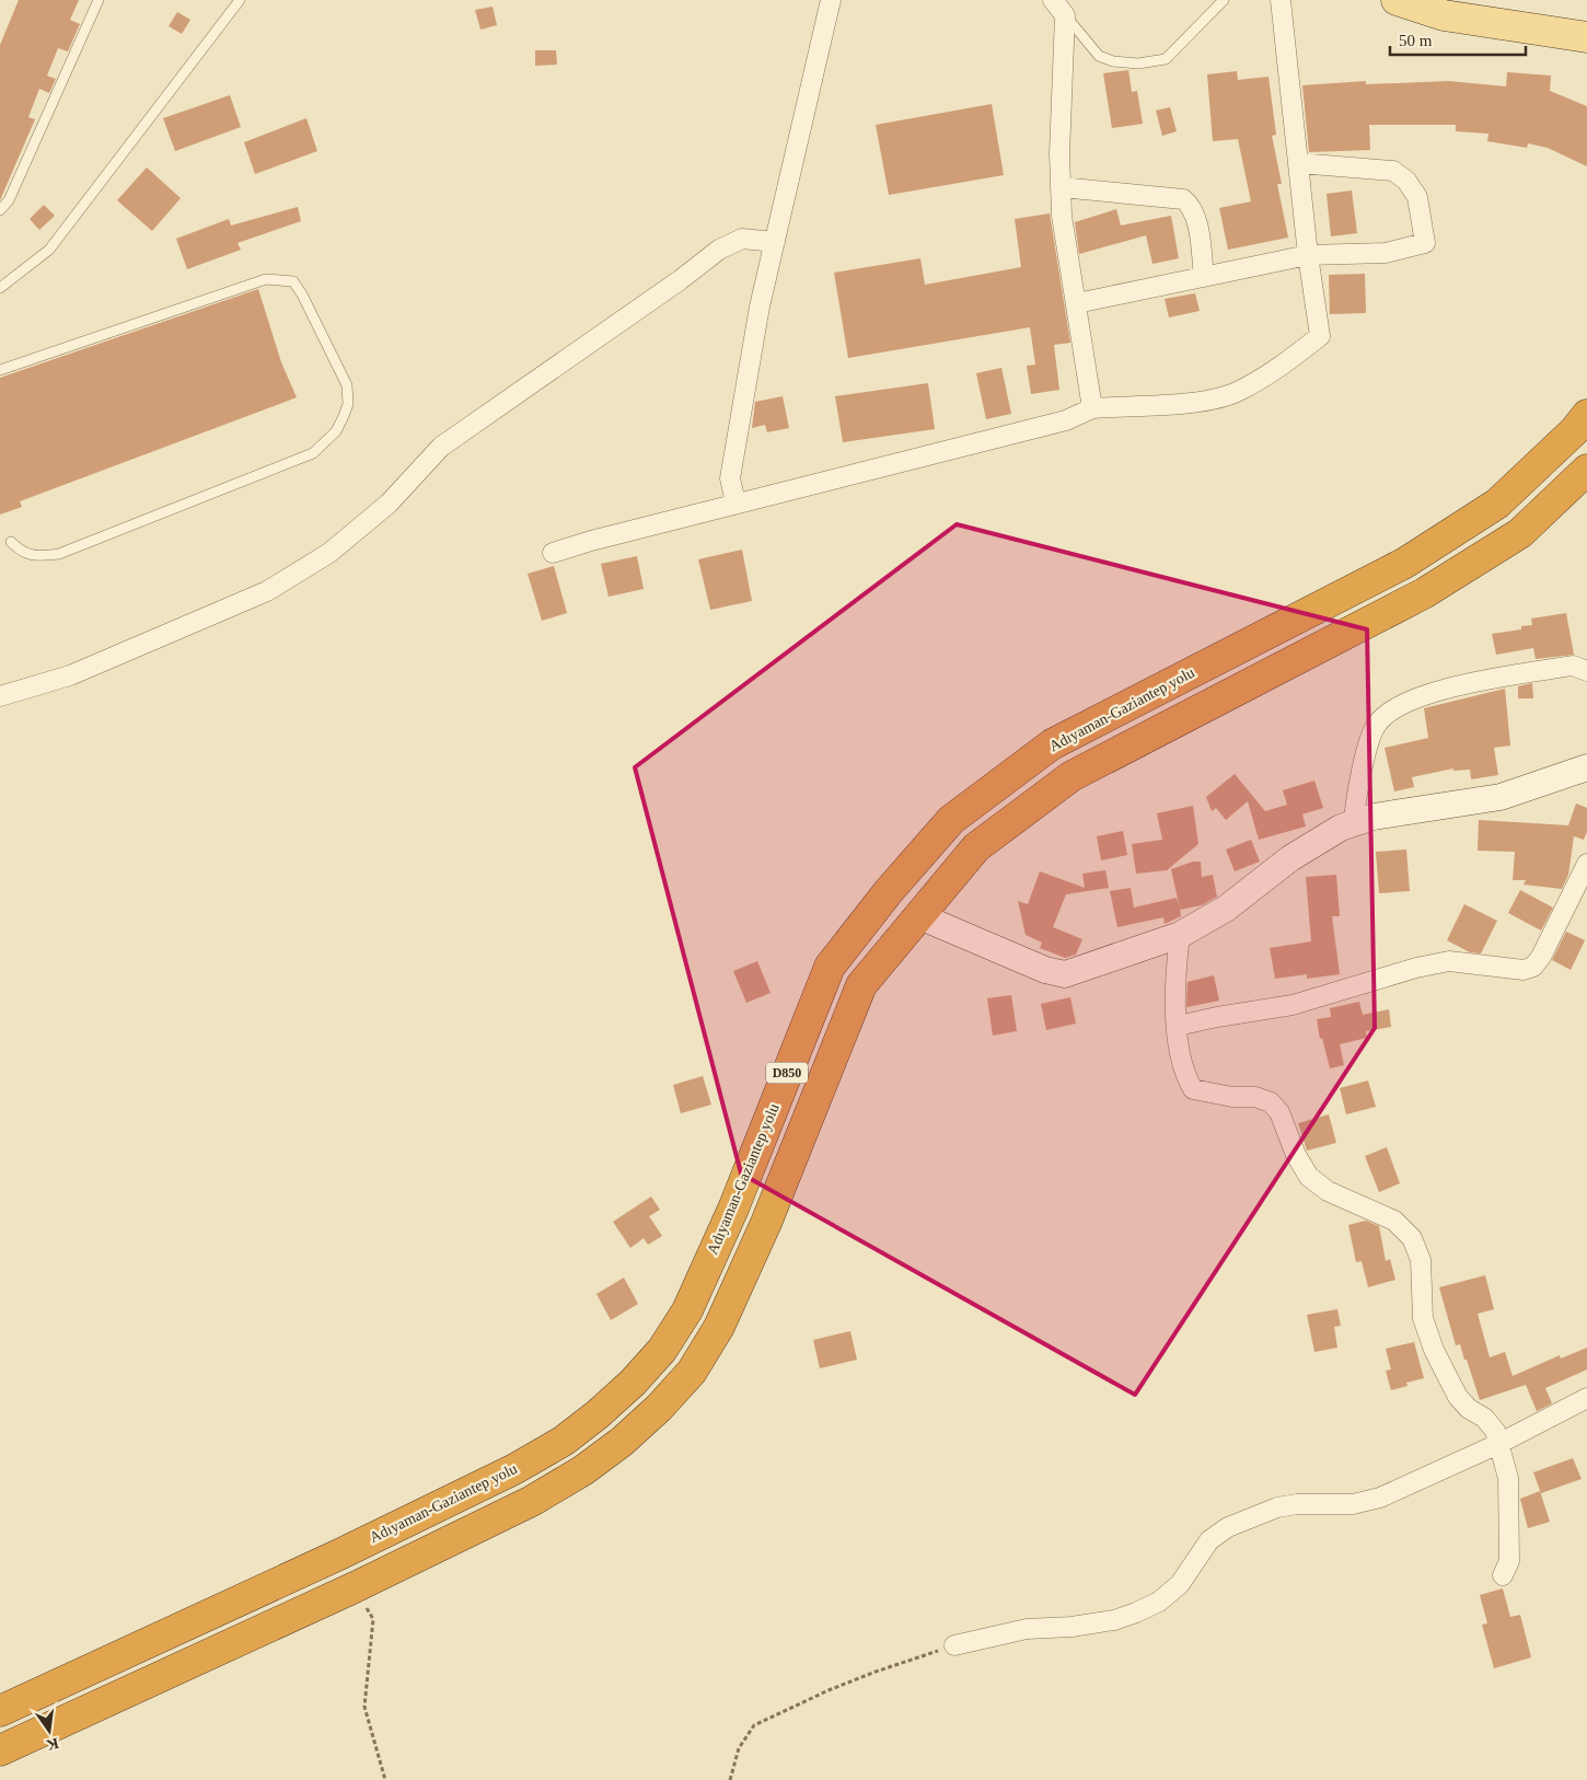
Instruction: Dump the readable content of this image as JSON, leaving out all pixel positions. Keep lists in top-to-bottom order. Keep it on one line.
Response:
{"streets":{"highway":["Adıyaman-Gaziantep yolu","D850"]},"scale_bar":"50 m","north":"bottom"}
